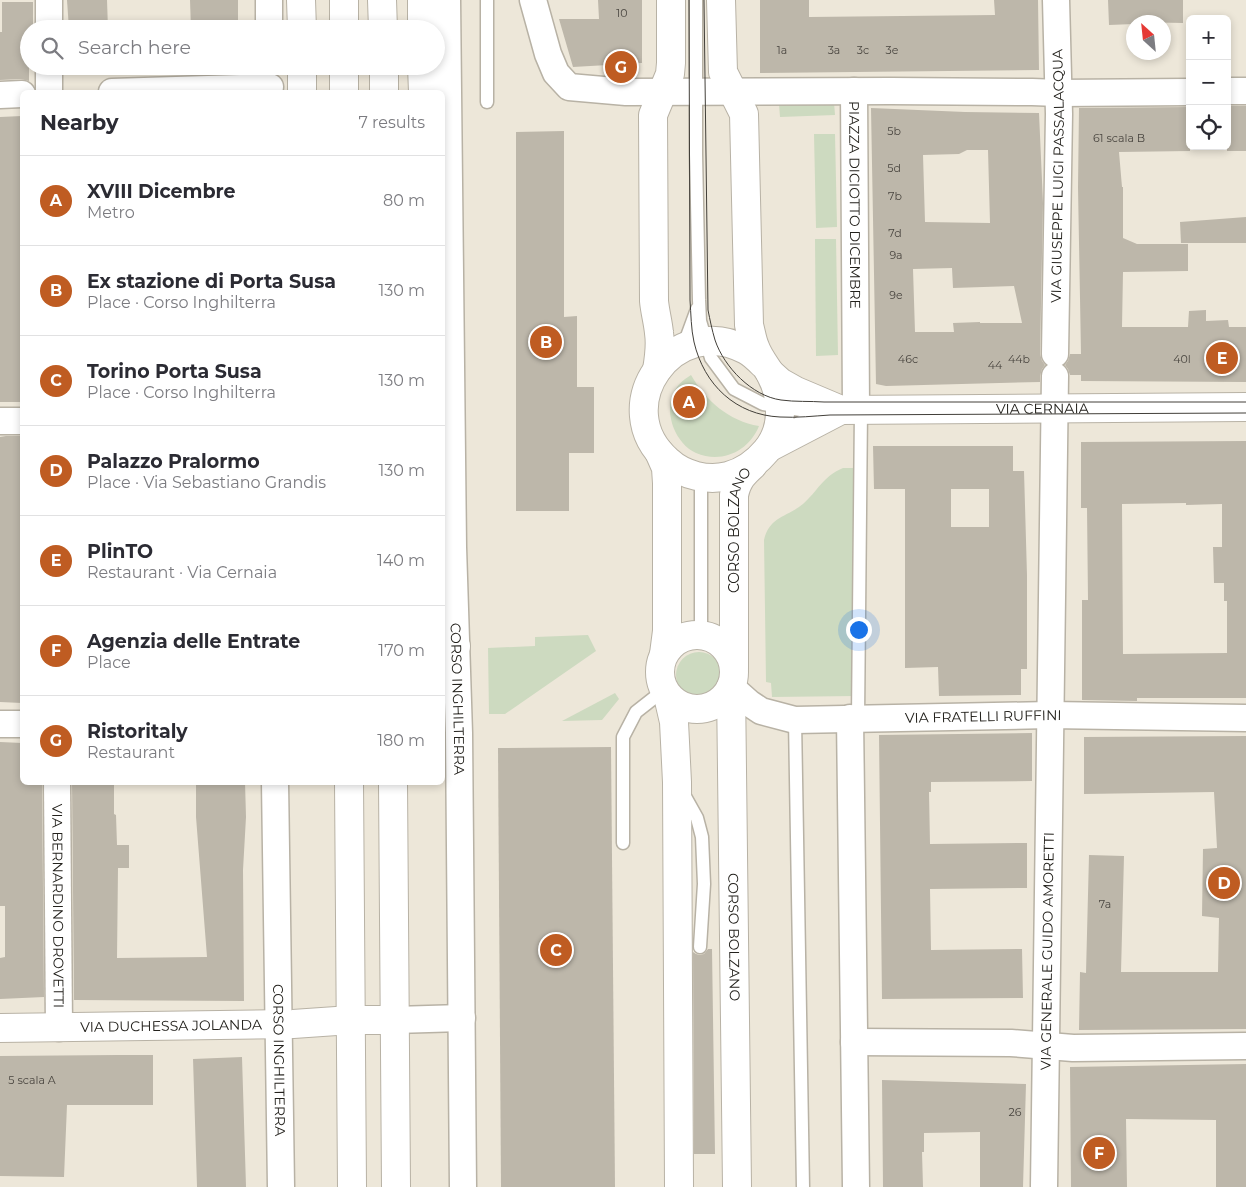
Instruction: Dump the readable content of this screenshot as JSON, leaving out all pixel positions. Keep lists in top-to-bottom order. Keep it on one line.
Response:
{"streets":{"main road":["VIA CERNAIA","CORSO BOLZANO","VIA DUCHESSA JOLANDA"],"street":["VIA GIUSEPPE LUIGI PASSALACQUA","PIAZZA DICIOTTO DICEMBRE","CORSO INGHILTERRA","VIA FRATELLI RUFFINI","VIA BERNARDINO DROVETTI","VIA GENERALE GUIDO AMORETTI"]},"crossings":[["VIA GIUSEPPE LUIGI PASSALACQUA","VIA CERNAIA"],["VIA GIUSEPPE LUIGI PASSALACQUA","VIA GENERALE GUIDO AMORETTI"],["PIAZZA DICIOTTO DICEMBRE","VIA CERNAIA"],["VIA CERNAIA","CORSO BOLZANO"],["VIA CERNAIA","VIA GENERALE GUIDO AMORETTI"],["CORSO BOLZANO","VIA FRATELLI RUFFINI"],["CORSO INGHILTERRA","VIA DUCHESSA JOLANDA"],["VIA FRATELLI RUFFINI","VIA GENERALE GUIDO AMORETTI"],["VIA BERNARDINO DROVETTI","VIA DUCHESSA JOLANDA"]],"house_numbers":["10","1a","3a","3c","3e","5b","61 scala B","5d","7b","7d","9a","9e","46c","44b","40l","44","7a","5 scala A","26"],"north":"top left","page":{"map_buttons":["+","−"],"search":"Search here","pins":["G","B","E","A","D","C","F"],"heading":["Nearby","7 results"],"list":[{"mark":"A","name":"XVIII Dicembre","note":"Metro","value":"80 m"},{"mark":"B","name":"Ex stazione di Porta Susa","note":"Place · Corso Inghilterra","value":"130 m"},{"mark":"C","name":"Torino Porta Susa","note":"Place · Corso Inghilterra","value":"130 m"},{"mark":"D","name":"Palazzo Pralormo","note":"Place · Via Sebastiano Grandis","value":"130 m"},{"mark":"E","name":"PlinTO","note":"Restaurant · Via Cernaia","value":"140 m"},{"mark":"F","name":"Agenzia delle Entrate","note":"Place","value":"170 m"},{"mark":"G","name":"Ristoritaly","note":"Restaurant","value":"180 m"}]}}
